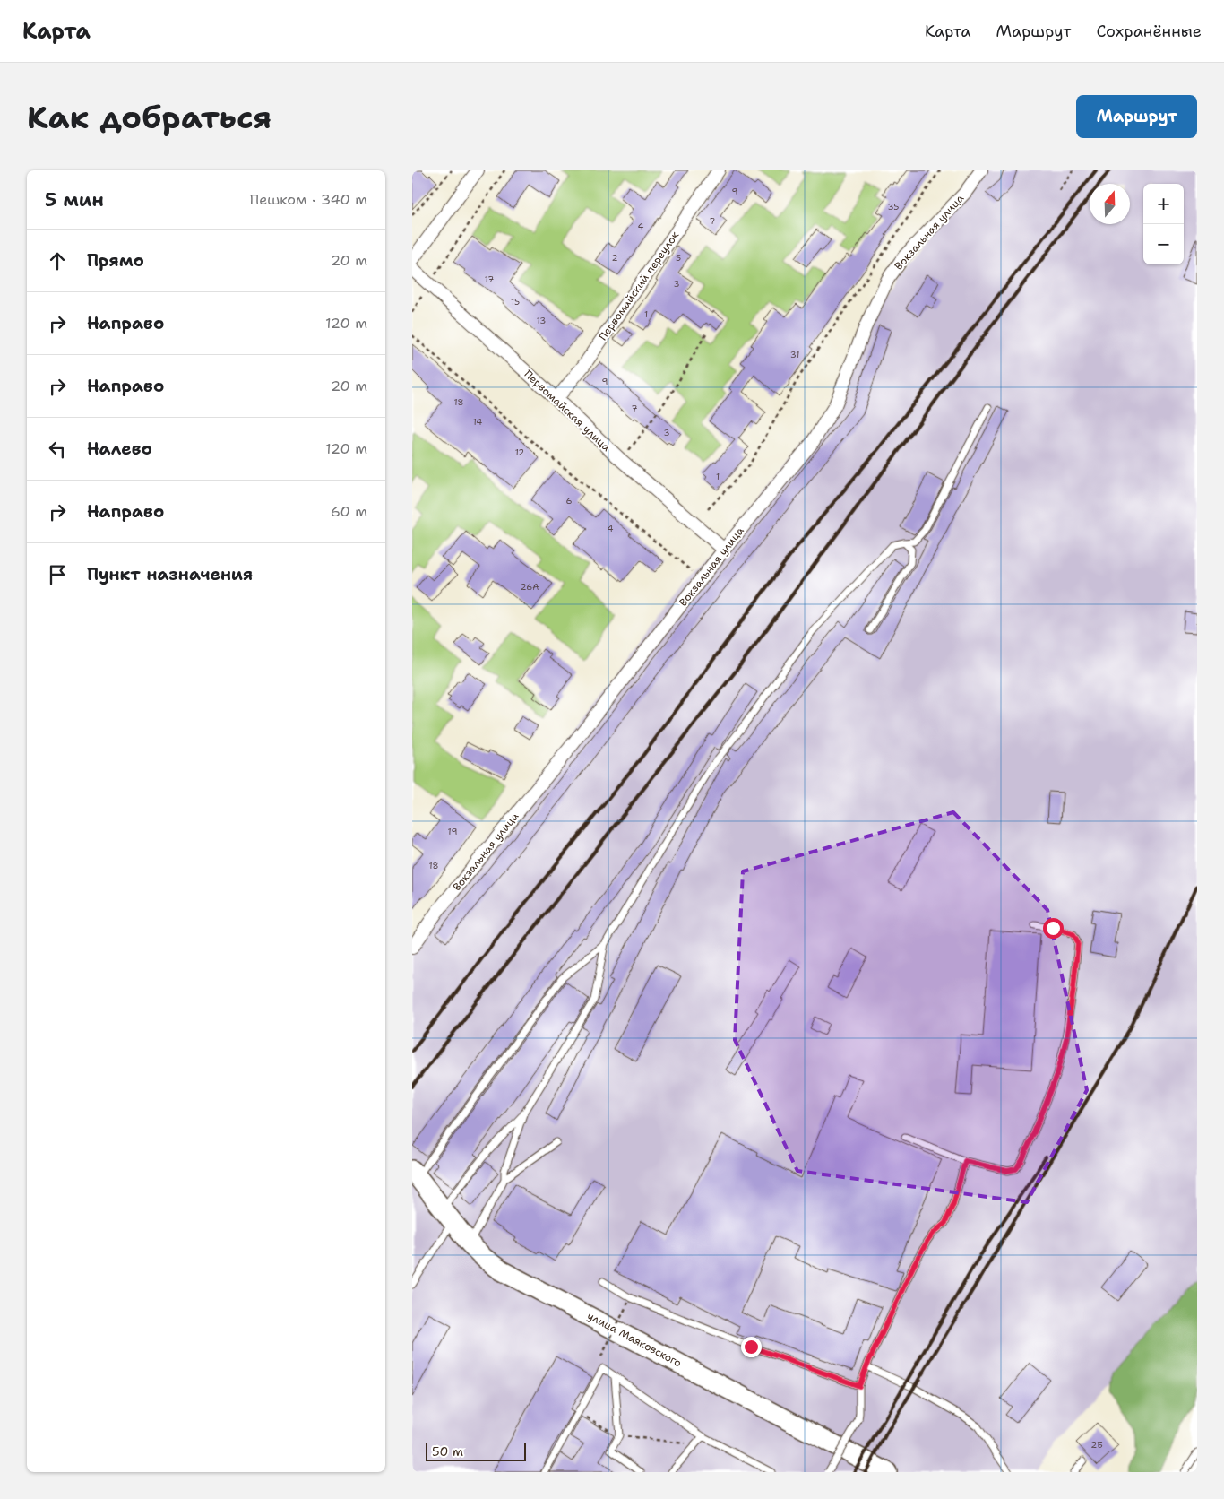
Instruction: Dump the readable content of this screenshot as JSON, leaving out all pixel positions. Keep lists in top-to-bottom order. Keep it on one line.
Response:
{"streets":{"main road":["улица Маяковского"],"street":["Вокзальная улица","Первомайский переулок","Первомайская улица"]},"crossings":[["Вокзальная улица","Первомайская улица"],["Первомайский переулок","Первомайская улица"]],"house_numbers":["9","35","7","4","2","5","17","3","15","1","13","31","9","18","7","14","3","12","1","6","4","26А","19","18","2Б"],"scale_bar":"50 m","north":"top","page":{"header":"Карта","nav":["Карта","Маршрут","Сохранённые"],"buttons":"Маршрут","title":"Как добраться","heading":["5 мин","Пешком · 340 m"],"map_buttons":["+","−"],"list":[["Прямо","20 m"],["Направо","120 m"],["Направо","20 m"],["Налево","120 m"],["Направо","60 m"],"Пункт назначения"],"scale":"50 m"}}
